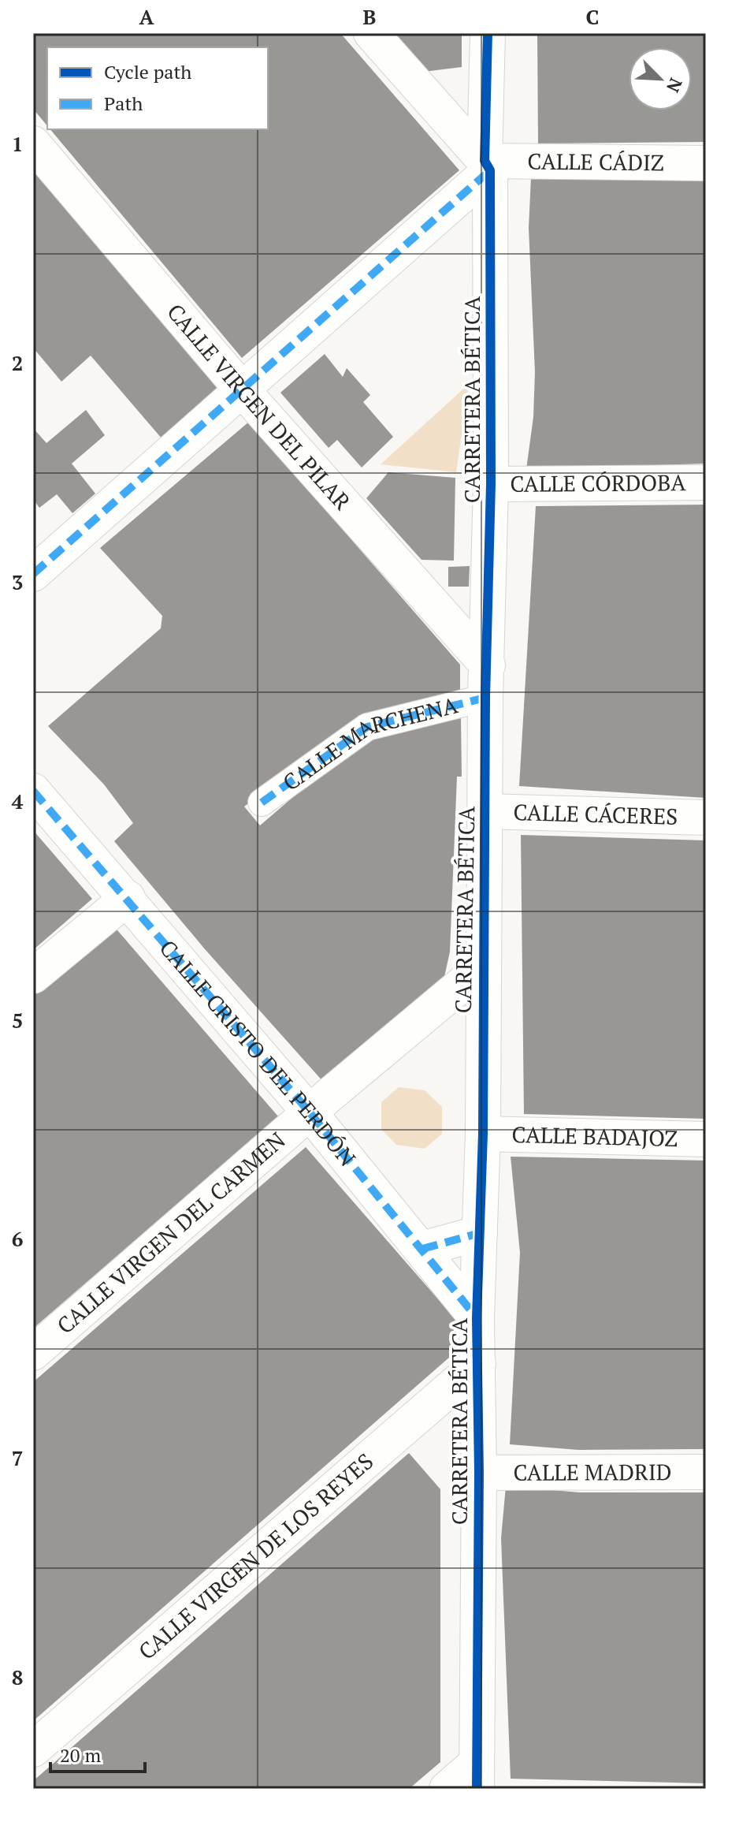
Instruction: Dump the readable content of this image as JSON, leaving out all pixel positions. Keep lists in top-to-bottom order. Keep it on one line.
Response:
{"streets":{"street":["CALLE CÁDIZ","CARRETERA BÉTICA","CALLE VIRGEN DEL PILAR","CALLE CÓRDOBA","CALLE MARCHENA","CALLE CÁCERES","CALLE CRISTO DEL PERDÓN","CALLE BADAJOZ","CALLE VIRGEN DEL CARMEN","CALLE MADRID","CALLE VIRGEN DE LOS REYES"]},"crossings":[["CALLE CÁDIZ","CARRETERA BÉTICA"],["CARRETERA BÉTICA","CALLE VIRGEN DEL PILAR"],["CARRETERA BÉTICA","CALLE CÓRDOBA"],["CARRETERA BÉTICA","CALLE MARCHENA"],["CARRETERA BÉTICA","CALLE CÁCERES"],["CARRETERA BÉTICA","CALLE CRISTO DEL PERDÓN"],["CARRETERA BÉTICA","CALLE BADAJOZ"],["CARRETERA BÉTICA","CALLE VIRGEN DEL CARMEN"],["CARRETERA BÉTICA","CALLE MADRID"],["CARRETERA BÉTICA","CALLE VIRGEN DE LOS REYES"],["CALLE VIRGEN DEL PILAR","CALLE MARCHENA"],["CALLE CRISTO DEL PERDÓN","CALLE VIRGEN DEL CARMEN"]],"legend":["Cycle path","Path"],"scale_bar":"20 m","north":"bottom right","grid":{"columns":["A","B","C"],"rows":["1","2","3","4","5","6","7","8"]}}
